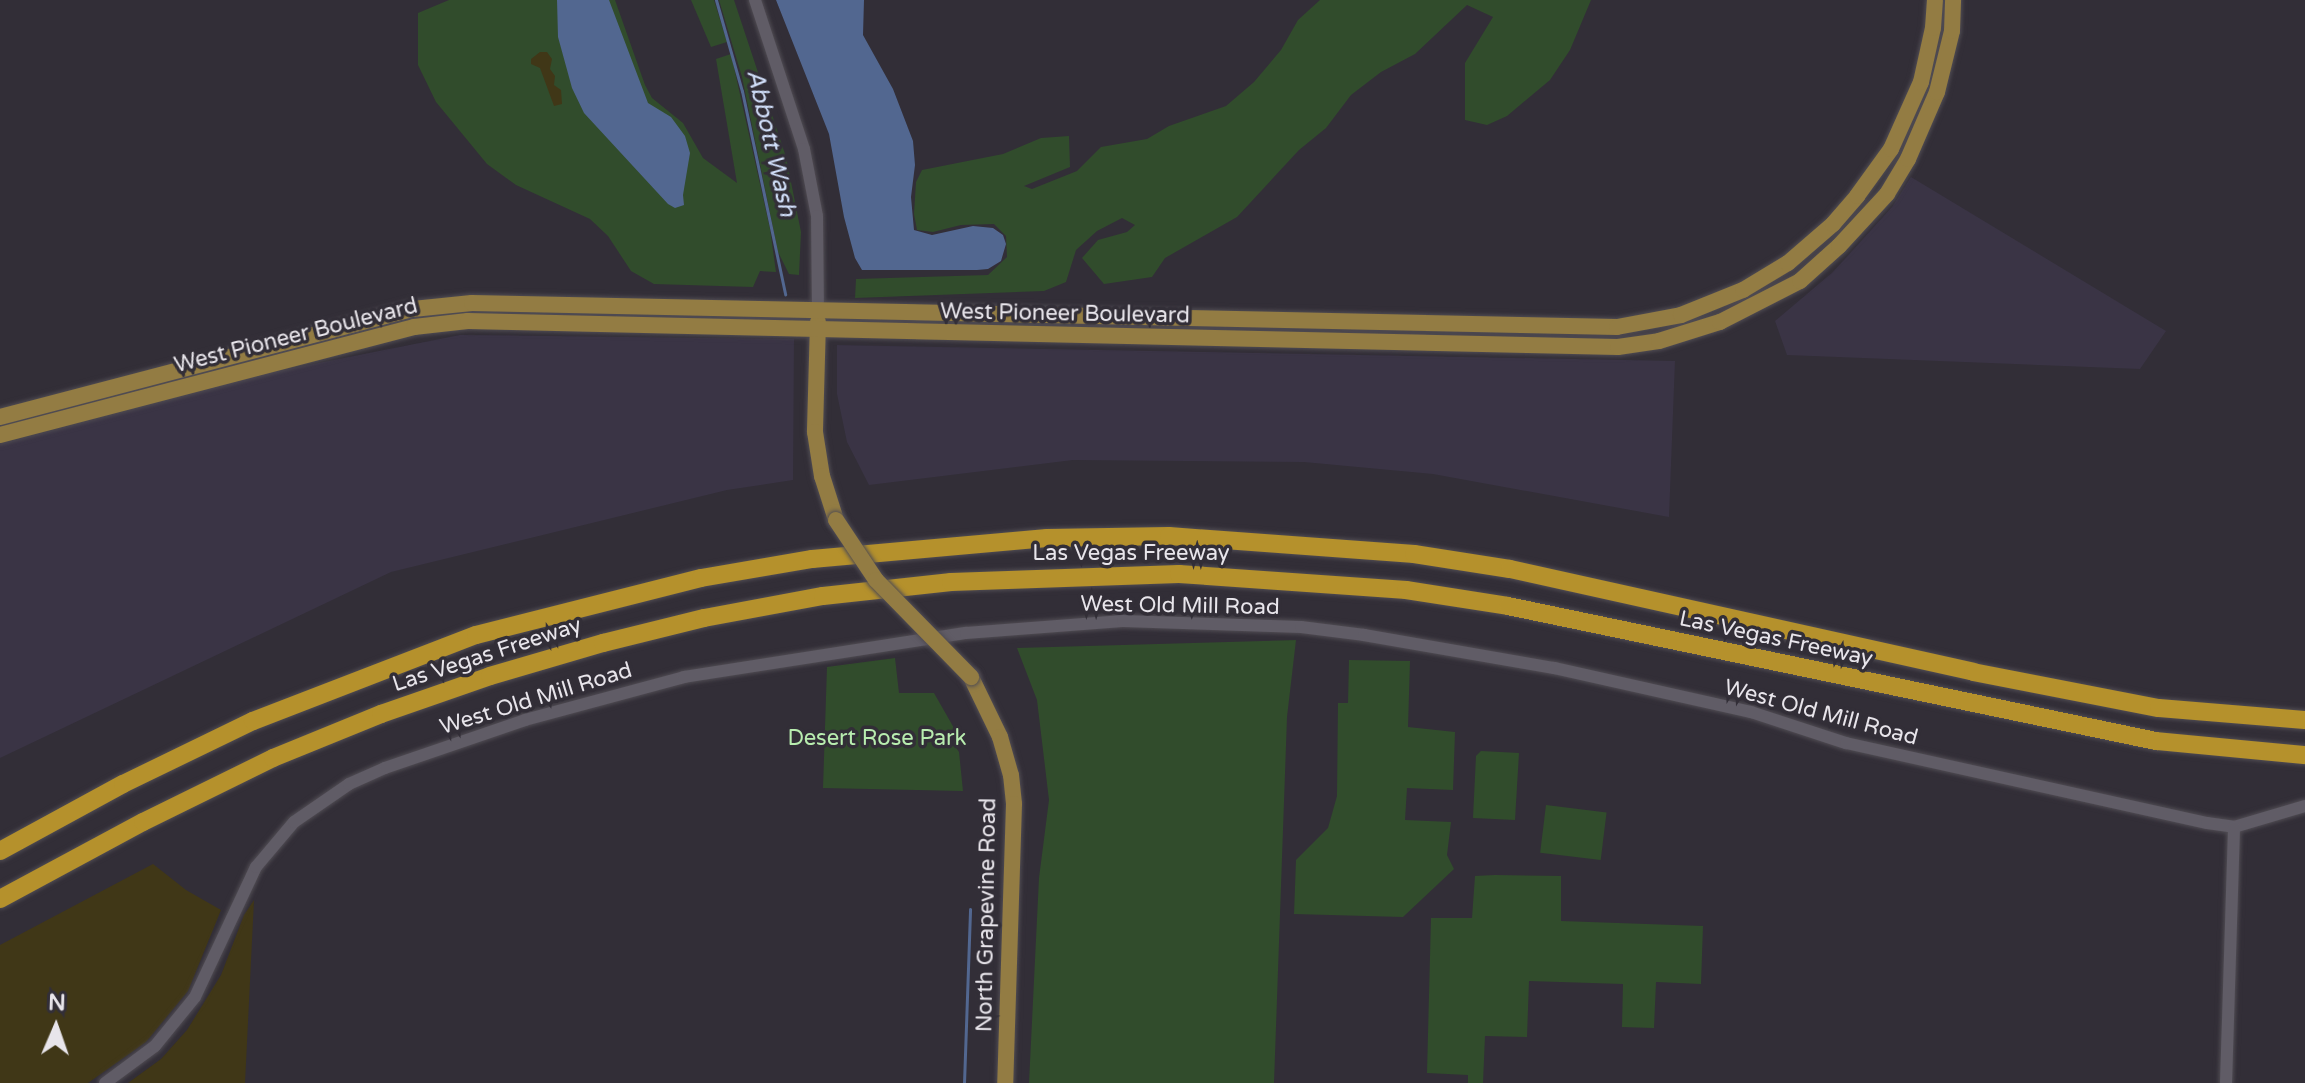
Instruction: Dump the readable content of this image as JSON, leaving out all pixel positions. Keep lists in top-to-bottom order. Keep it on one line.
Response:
{"streets":{"highway":["Las Vegas Freeway"],"main road":["West Pioneer Boulevard","North Grapevine Road"],"street":["West Old Mill Road"]},"crossings":[["West Pioneer Boulevard","North Grapevine Road"]],"water":["Abbott Wash"],"parks":["Desert Rose Park"],"north":"top"}
